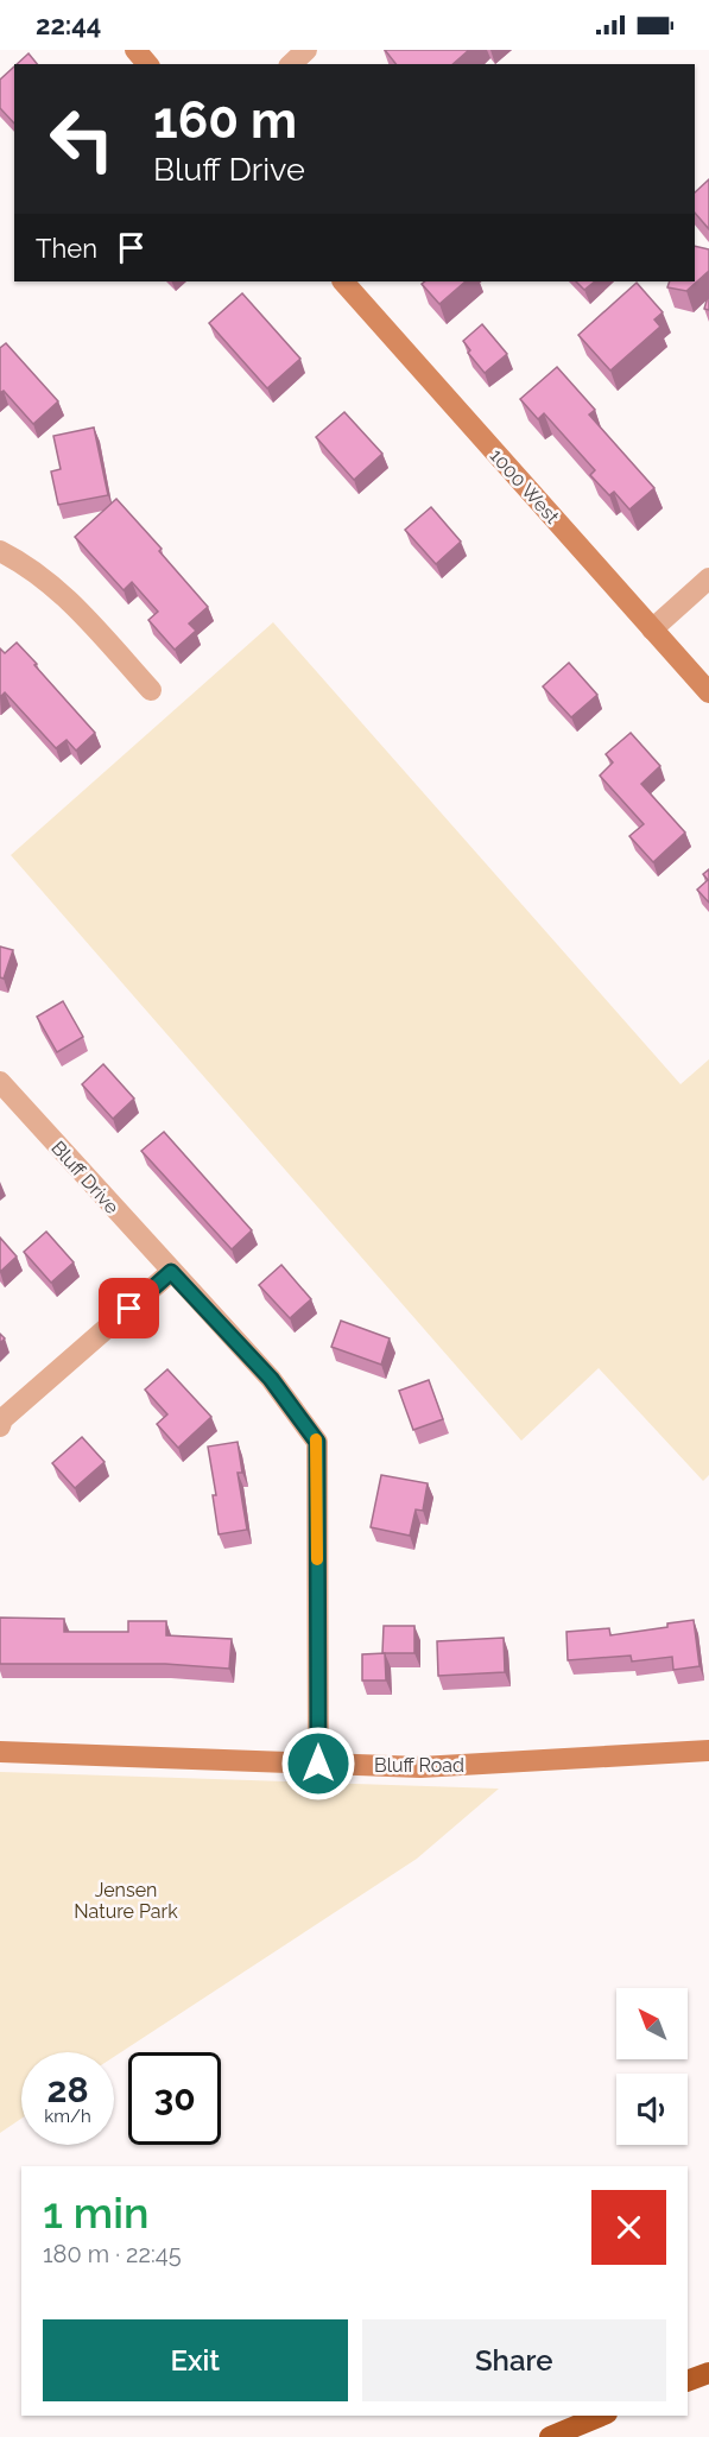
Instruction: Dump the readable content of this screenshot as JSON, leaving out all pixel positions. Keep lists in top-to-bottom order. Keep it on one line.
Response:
{"streets":{"main road":["1000 West","Bluff Road"],"street":["Bluff Drive"]},"crossings":[["Bluff Drive","Bluff Road"]],"parks":["Jensen Nature Park"],"north":"top left","page":{"status":"22:44","turn":["160 m","Bluff Drive"],"then":"Then","speed":"28 km/h","limit":"30","heading":["1 min","180 m · 22:45"],"buttons":["Exit","Share"]}}
